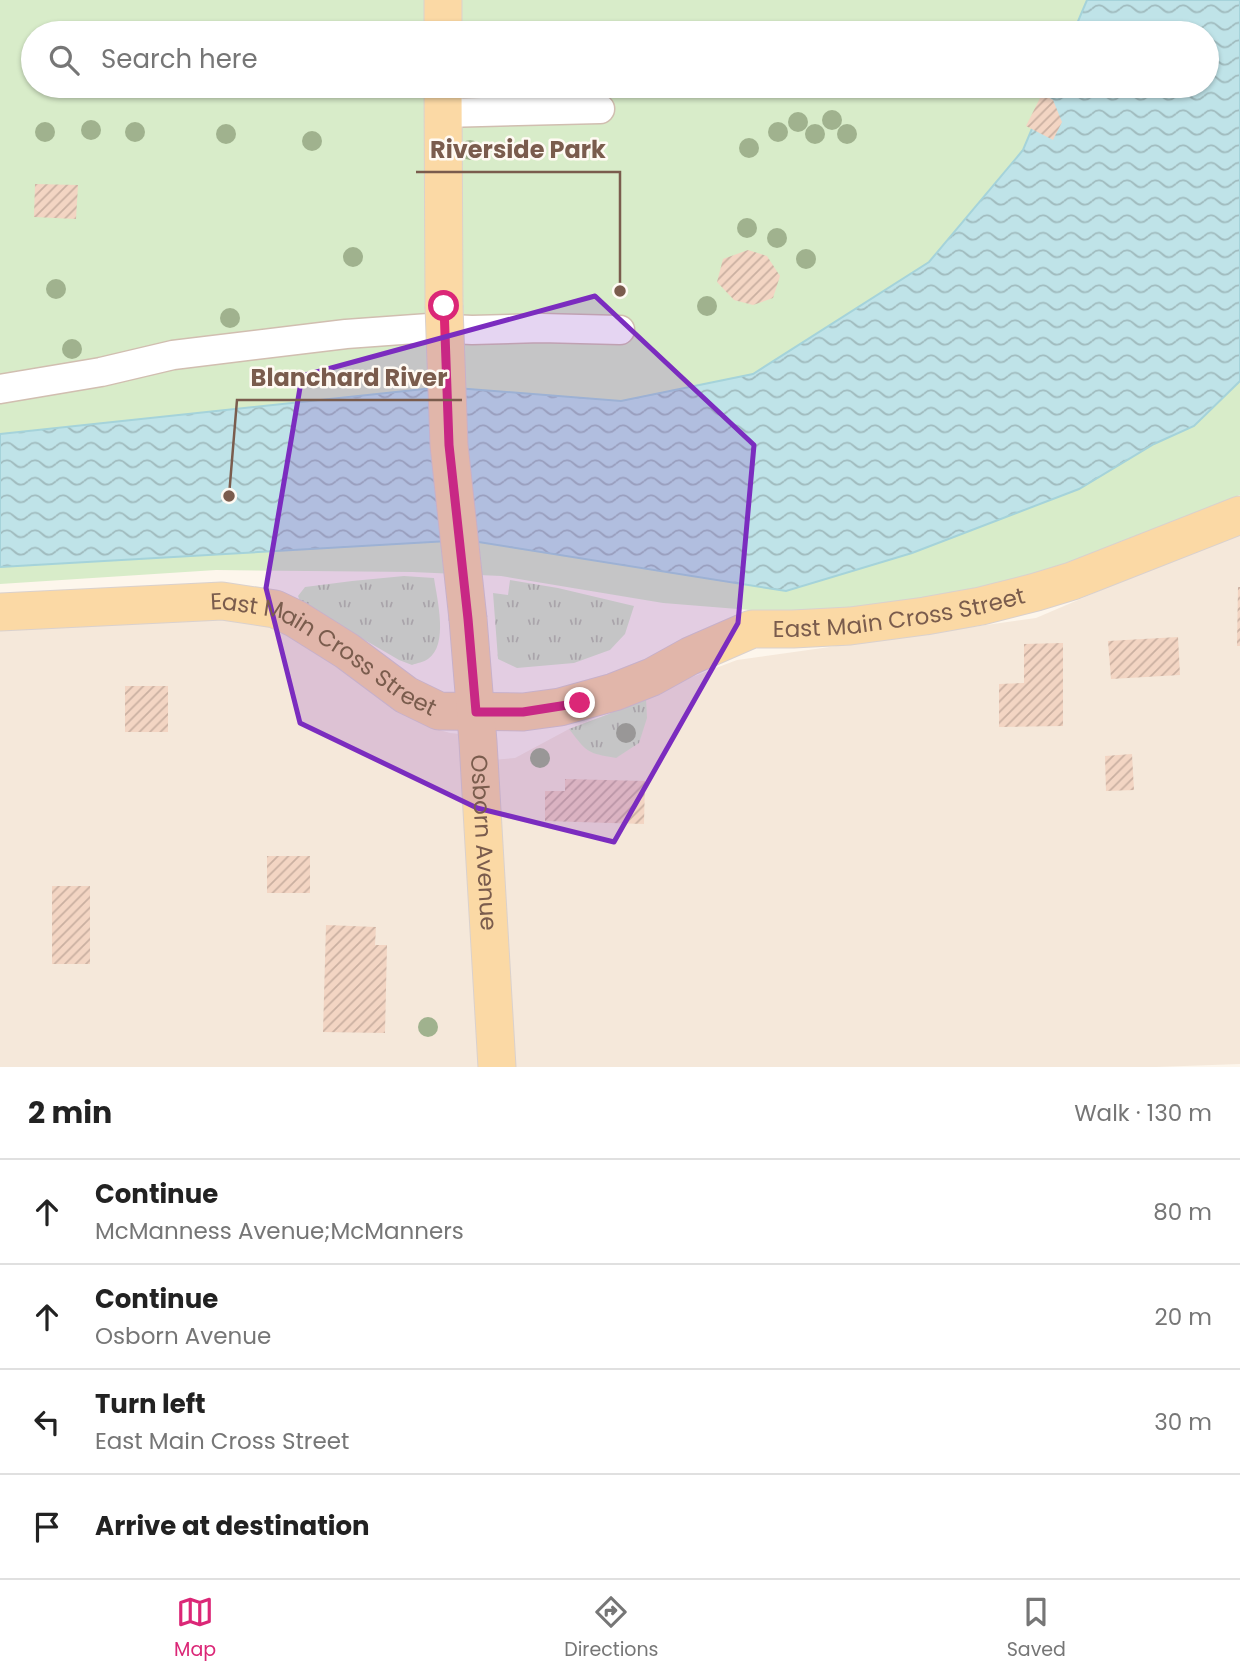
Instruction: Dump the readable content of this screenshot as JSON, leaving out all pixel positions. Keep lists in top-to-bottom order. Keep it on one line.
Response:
{"streets":{"main road":["East Main Cross Street","Osborn Avenue"]},"crossings":[["East Main Cross Street","Osborn Avenue"]],"places":["Riverside Park","Blanchard River"],"page":{"search":"Search here","heading":["2 min","Walk · 130 m"],"list":[["Continue","McManness Avenue;McManners","80 m"],["Continue","Osborn Avenue","20 m"],["Turn left","East Main Cross Street","30 m"],"Arrive at destination"],"nav":["Map","Directions","Saved"]}}
